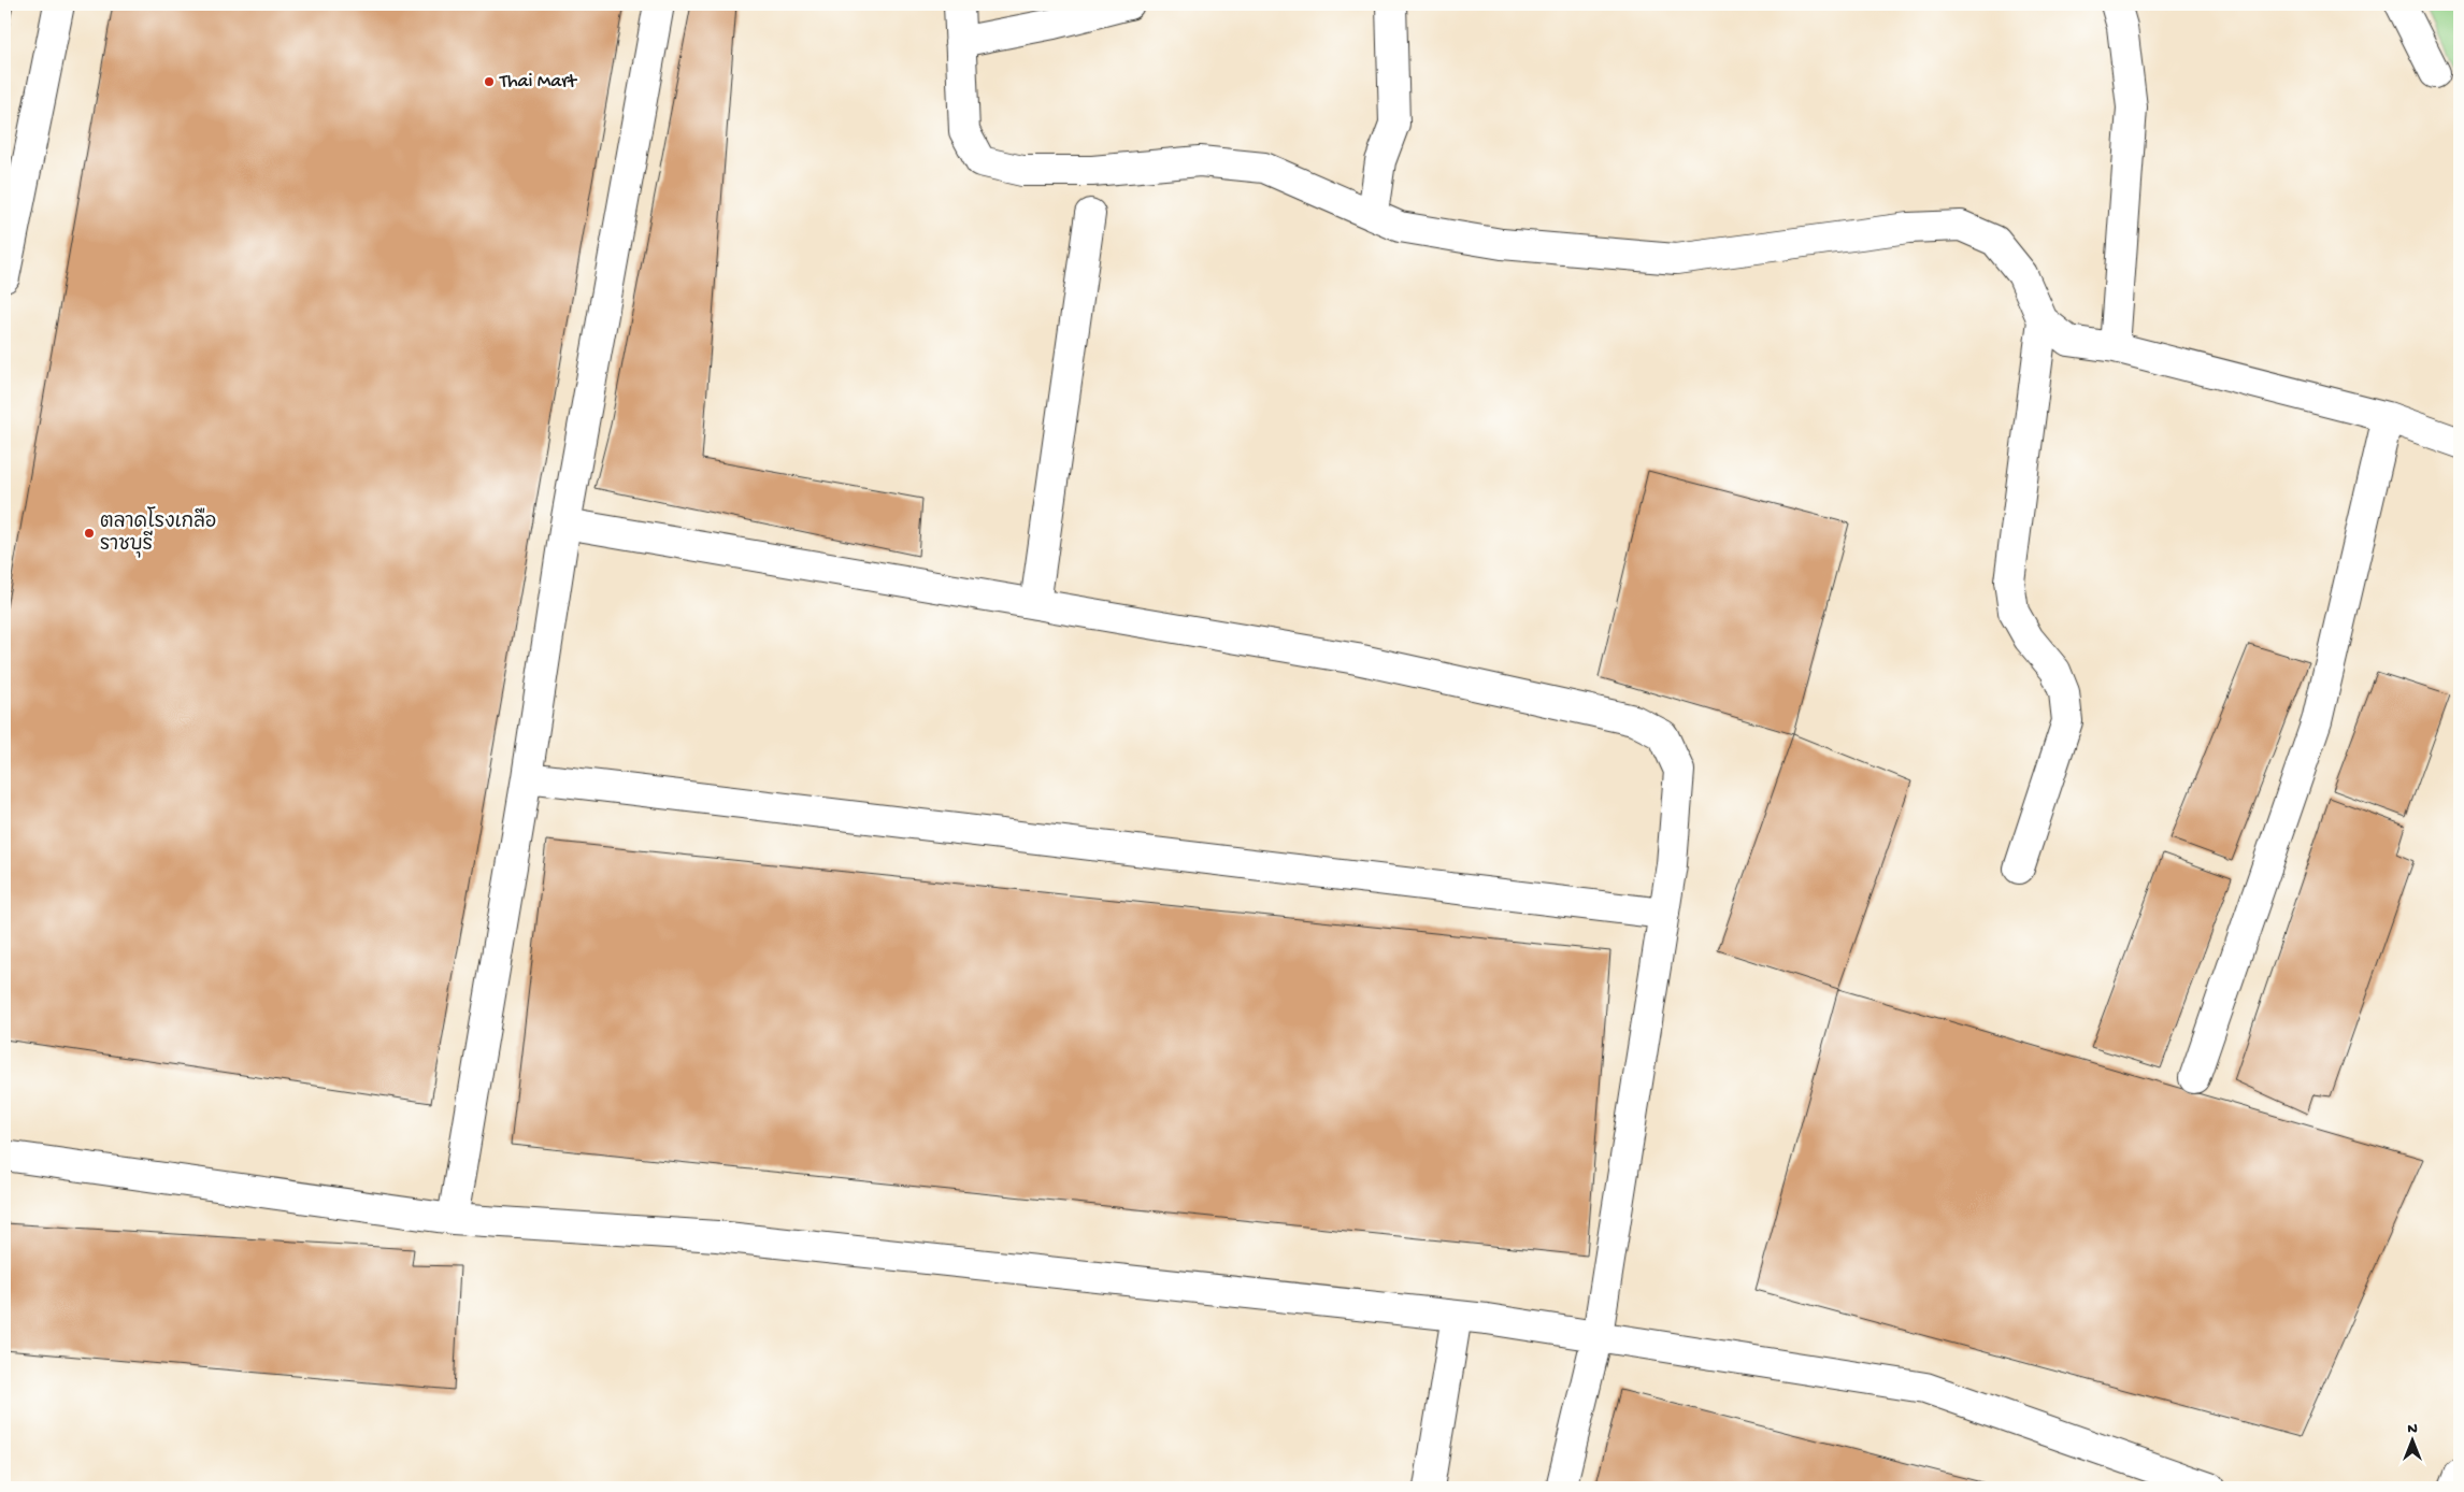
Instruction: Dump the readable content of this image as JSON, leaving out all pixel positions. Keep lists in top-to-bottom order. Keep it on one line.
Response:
{"places":["Thai Mart","ตลาดโรงเกลือ ราชบุรี"],"north":"top"}
